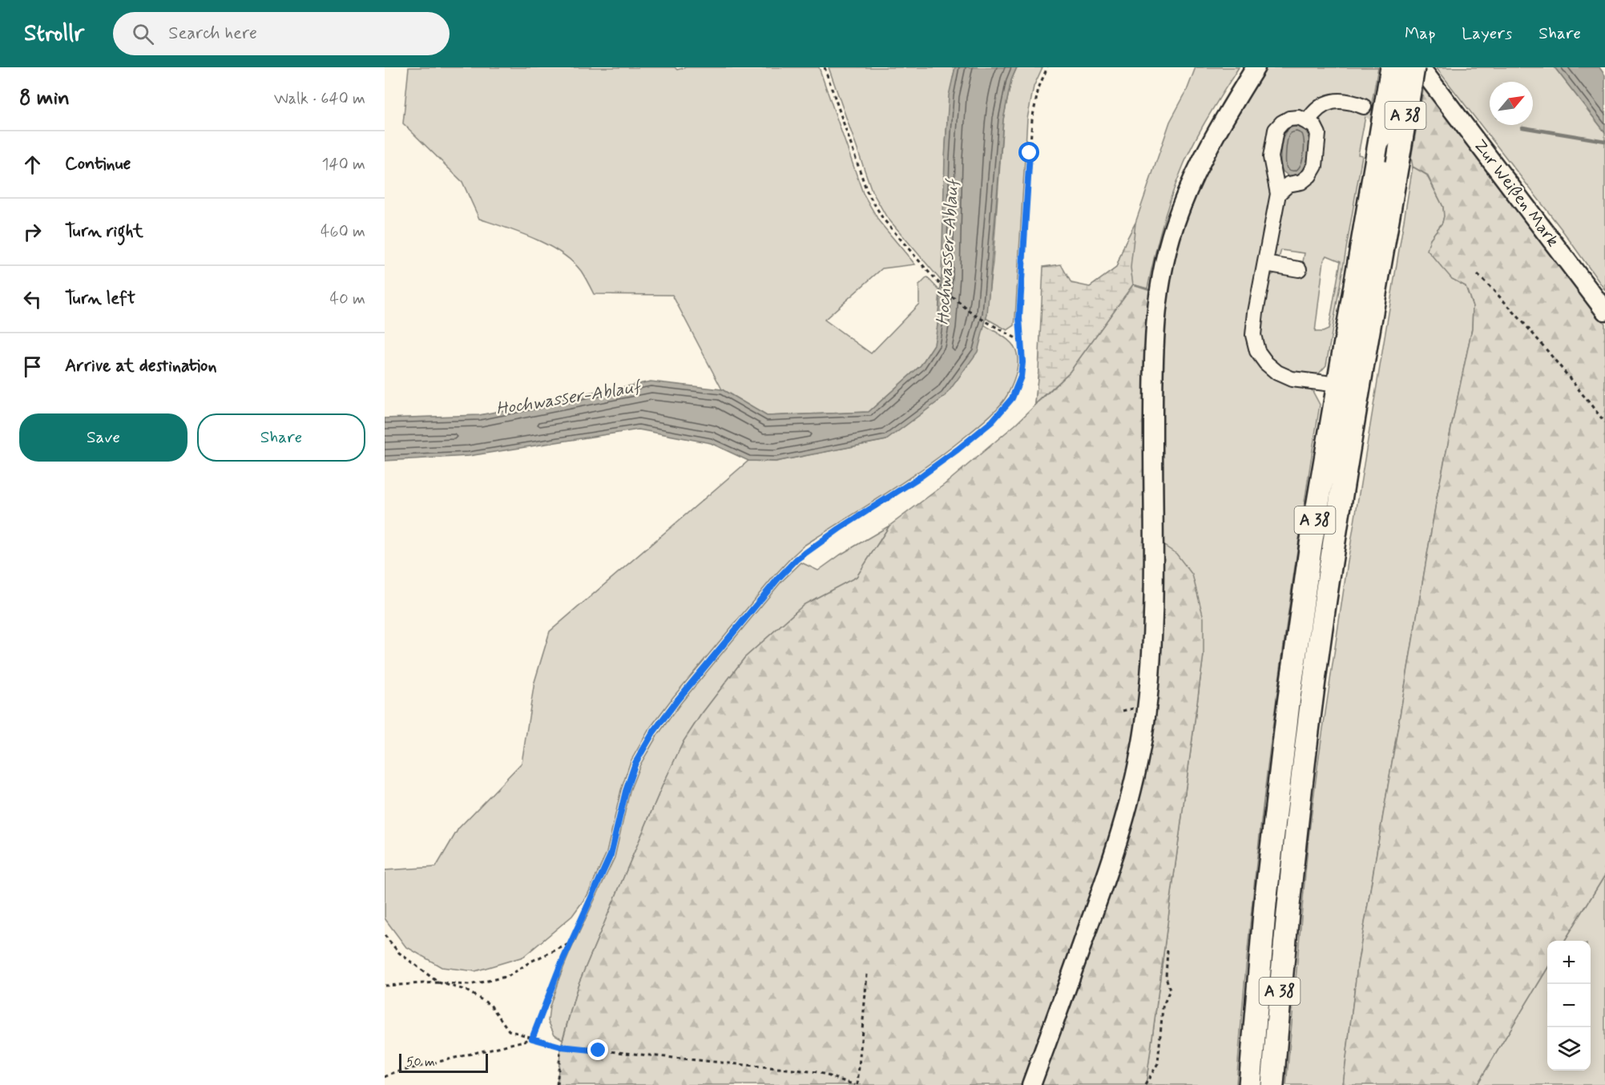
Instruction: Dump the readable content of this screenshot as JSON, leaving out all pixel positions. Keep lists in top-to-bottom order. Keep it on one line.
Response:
{"streets":{"highway":["A 38"],"main road":["Zur Weißen Mark"]},"crossings":[["A 38","Zur Weißen Mark"]],"water":["Hochwasser-Ablauf"],"scale_bar":"50 m","north":"top right","page":{"header":"Strollr","search":"Search here","nav":["Map","Layers","Share"],"heading":["8 min","Walk · 640 m"],"list":[["Continue","140 m"],["Turn right","460 m"],["Turn left","40 m"],"Arrive at destination"],"buttons":["Save","Share"],"map_buttons":["+","−"],"scale":"50 m"}}
